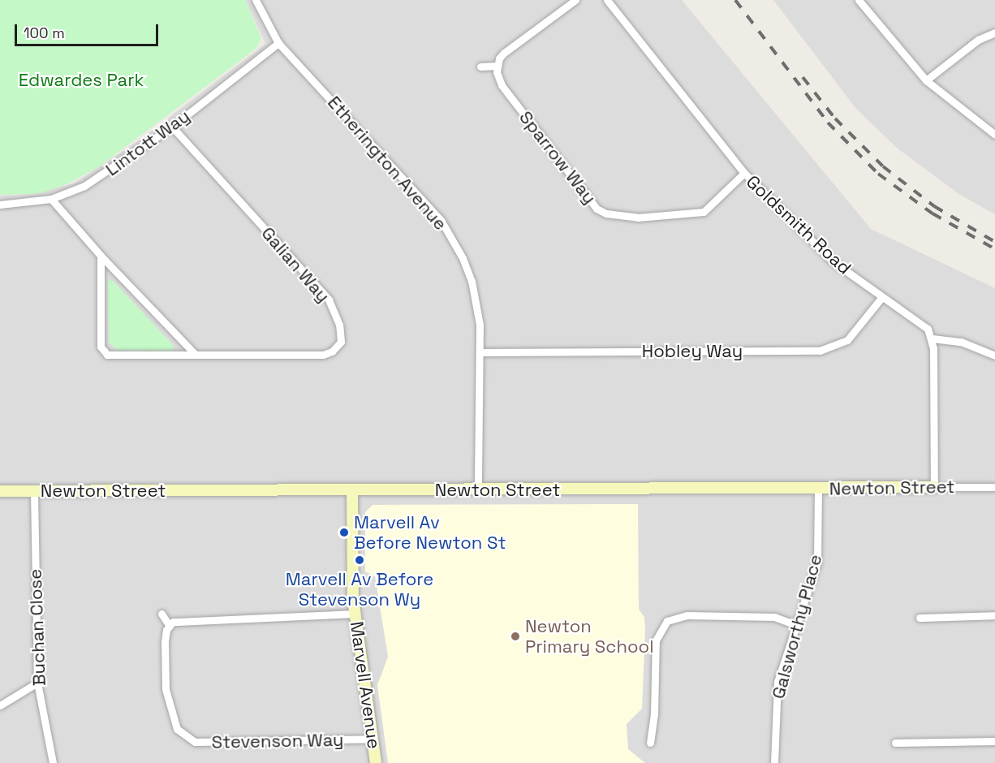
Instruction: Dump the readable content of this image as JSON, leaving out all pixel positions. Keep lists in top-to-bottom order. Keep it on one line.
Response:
{"streets":{"street":["Lintott Way","Sparrow Way","Etherington Avenue","Goldsmith Road","Galian Way","Hobley Way","Newton Street","Galsworthy Place","Buchan Close","Marvell Avenue","Stevenson Way"]},"crossings":[["Lintott Way","Etherington Avenue"],["Lintott Way","Galian Way"],["Sparrow Way","Goldsmith Road"],["Etherington Avenue","Hobley Way"],["Etherington Avenue","Newton Street"],["Goldsmith Road","Hobley Way"],["Newton Street","Galsworthy Place"],["Newton Street","Buchan Close"],["Newton Street","Marvell Avenue"],["Marvell Avenue","Stevenson Way"]],"parks":["Edwardes Park"],"places":["Marvell Av Before Newton St","Marvell Av Before Stevenson Wy","Newton Primary School"],"scale_bar":"100 m"}
